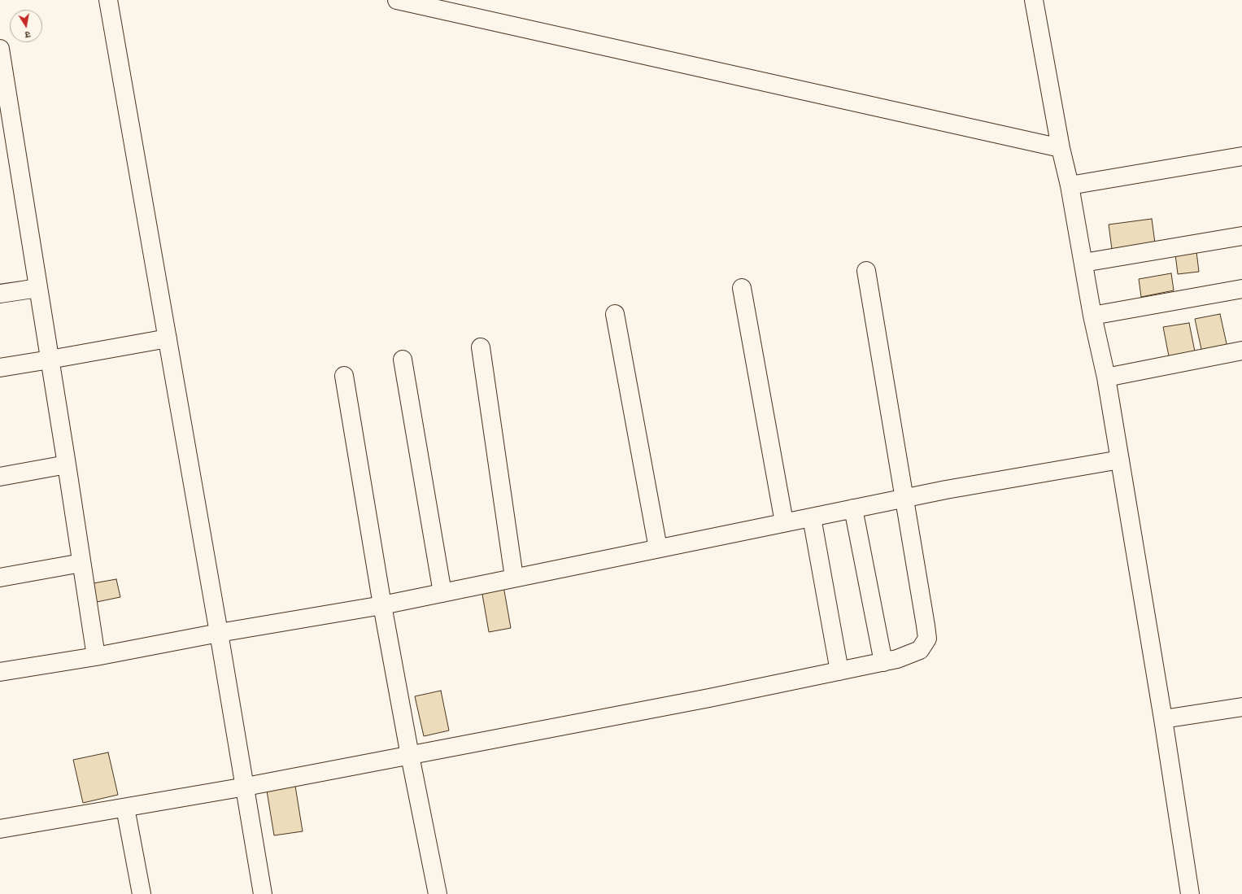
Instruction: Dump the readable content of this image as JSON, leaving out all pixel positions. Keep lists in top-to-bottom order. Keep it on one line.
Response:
{"north":"bottom"}
